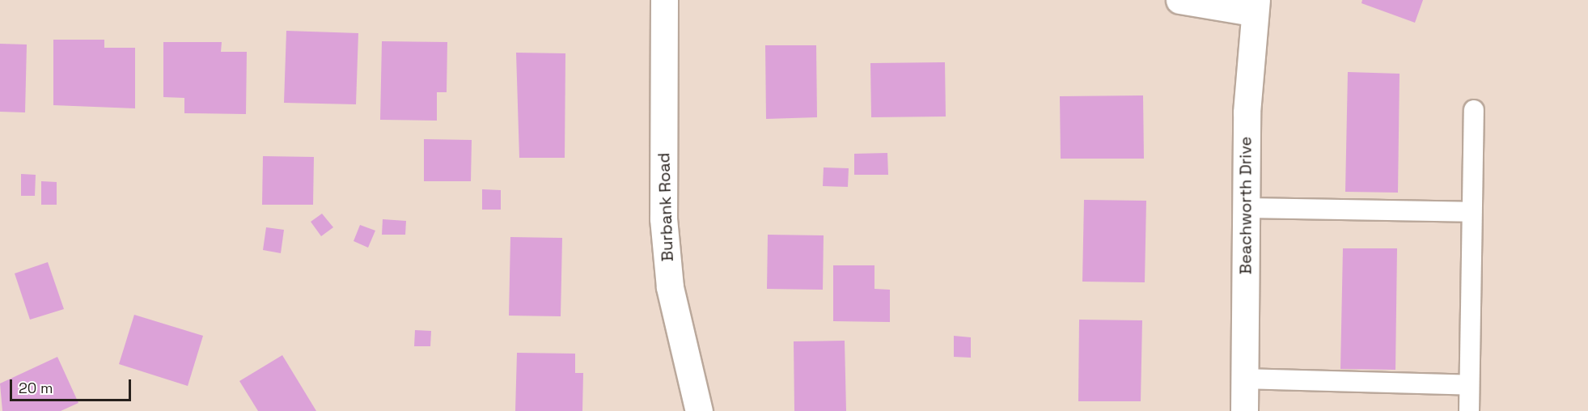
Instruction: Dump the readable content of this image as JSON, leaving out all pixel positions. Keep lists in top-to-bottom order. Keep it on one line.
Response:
{"streets":{"street":["Beachworth Drive","Burbank Road"]},"scale_bar":"20 m"}
